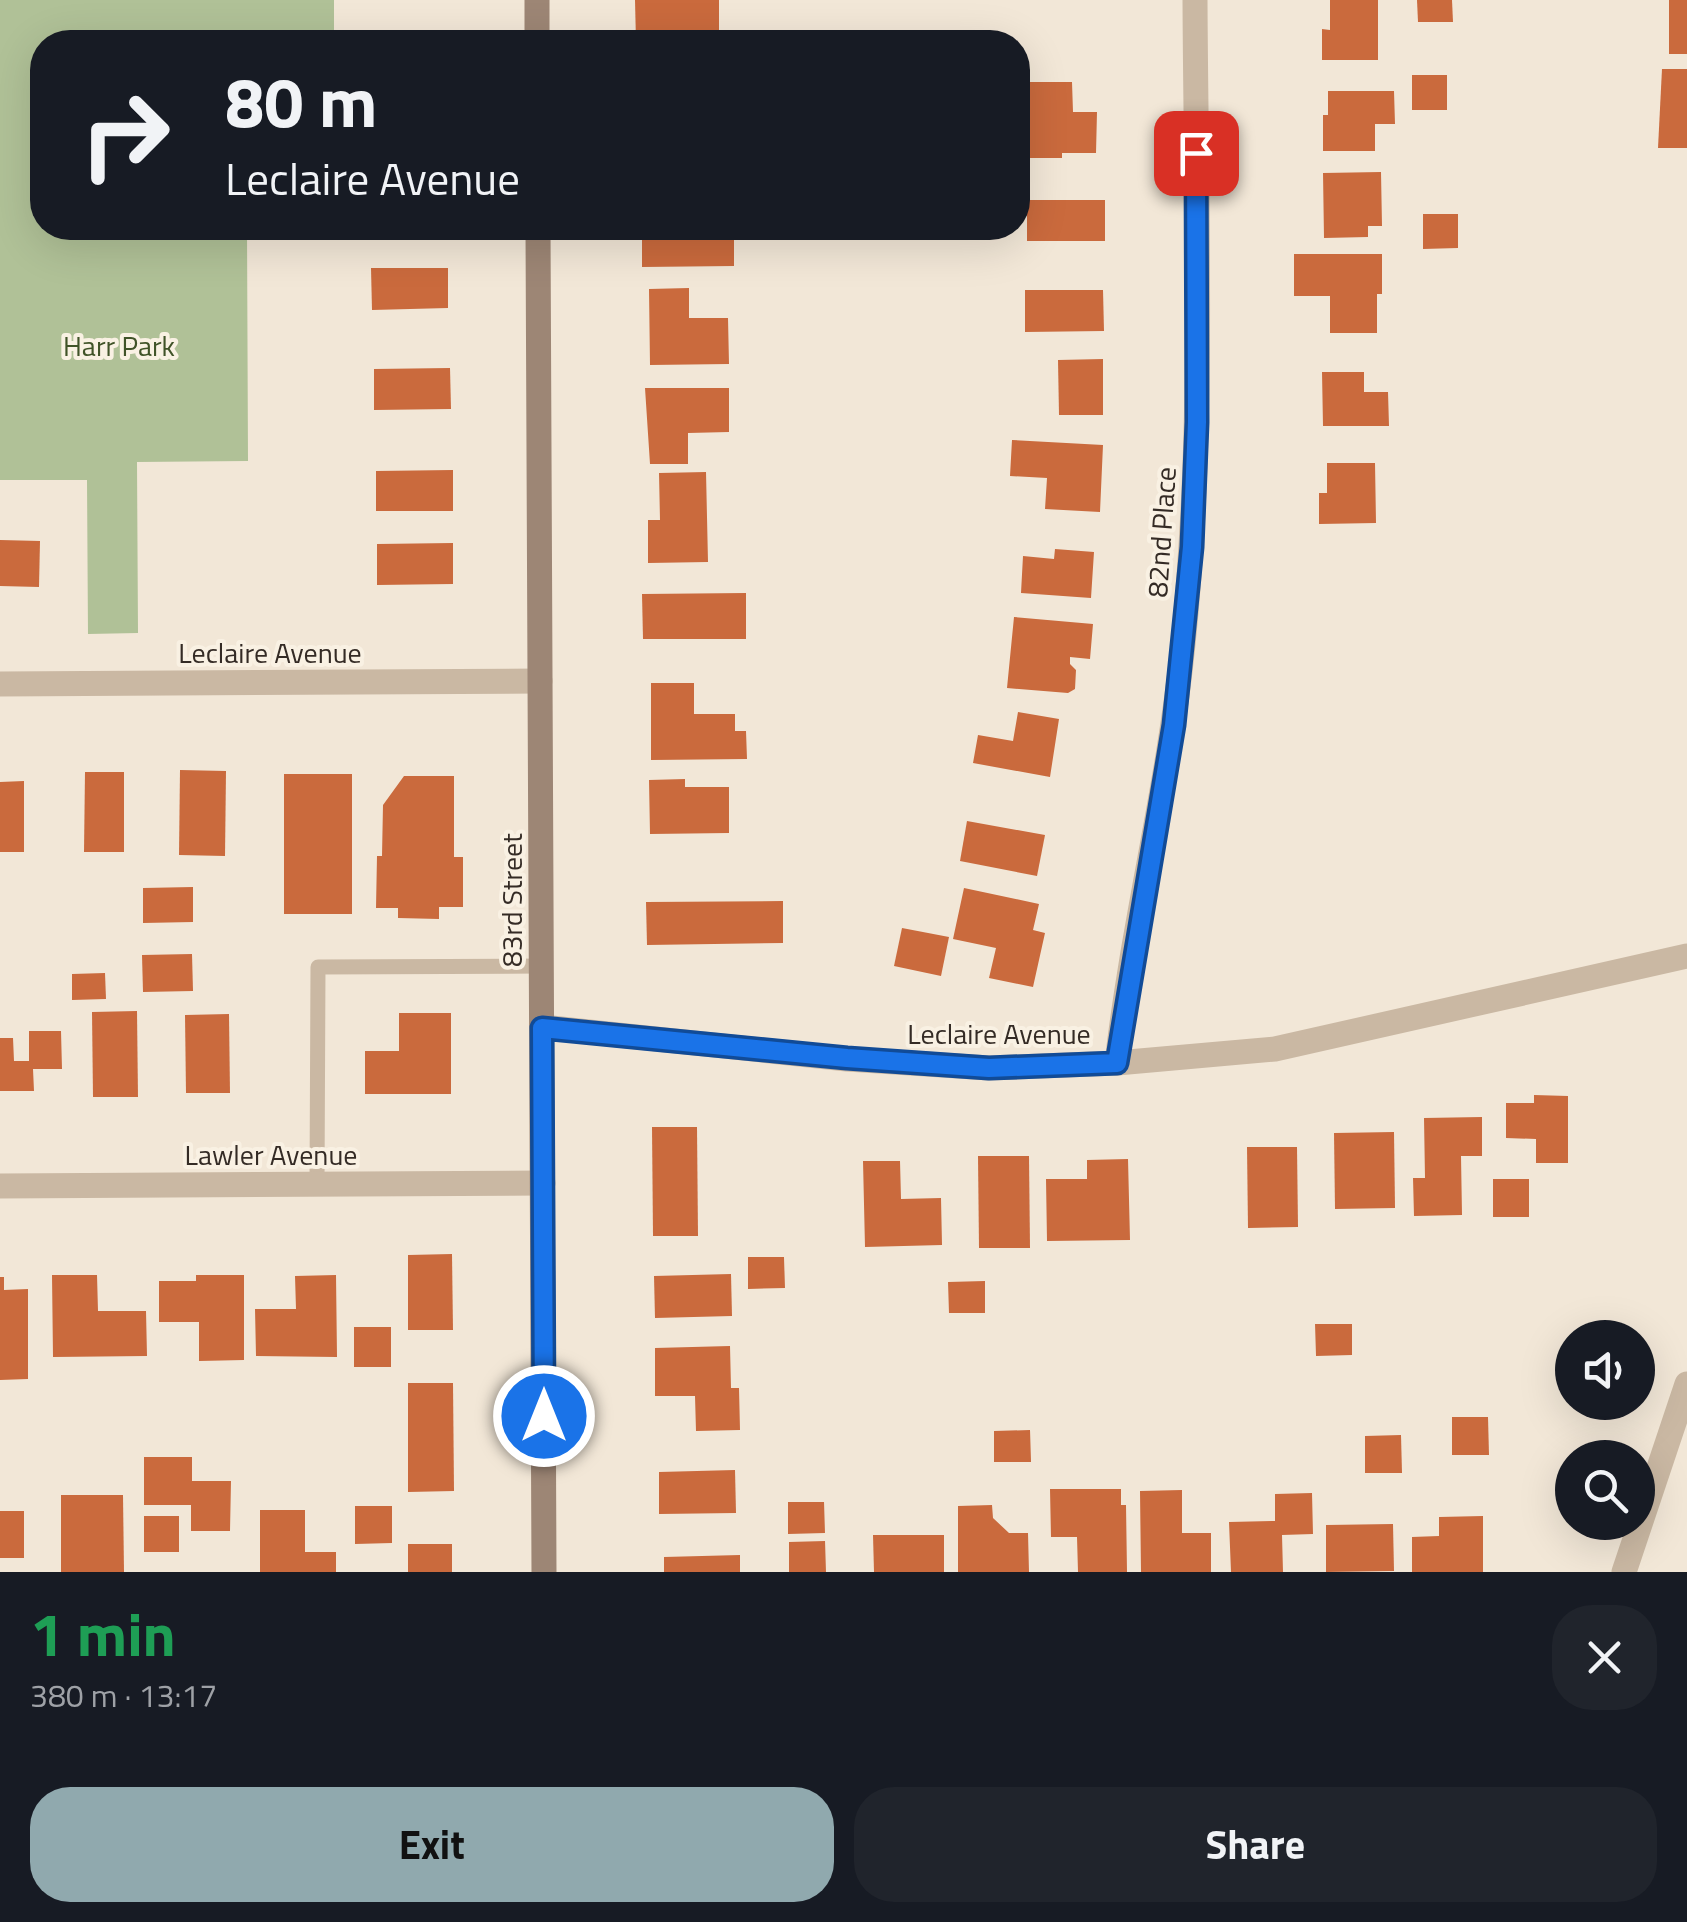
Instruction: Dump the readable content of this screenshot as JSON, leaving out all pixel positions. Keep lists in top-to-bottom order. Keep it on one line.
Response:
{"streets":{"street":["82nd Place","Leclaire Avenue","83rd Street","Lawler Avenue"]},"crossings":[["82nd Place","Leclaire Avenue"],["Leclaire Avenue","83rd Street"],["83rd Street","Lawler Avenue"]],"parks":["Harr Park"],"page":{"turn":["80 m","Leclaire Avenue"],"heading":["1 min","380 m · 13:17"],"buttons":["Exit","Share"]}}
